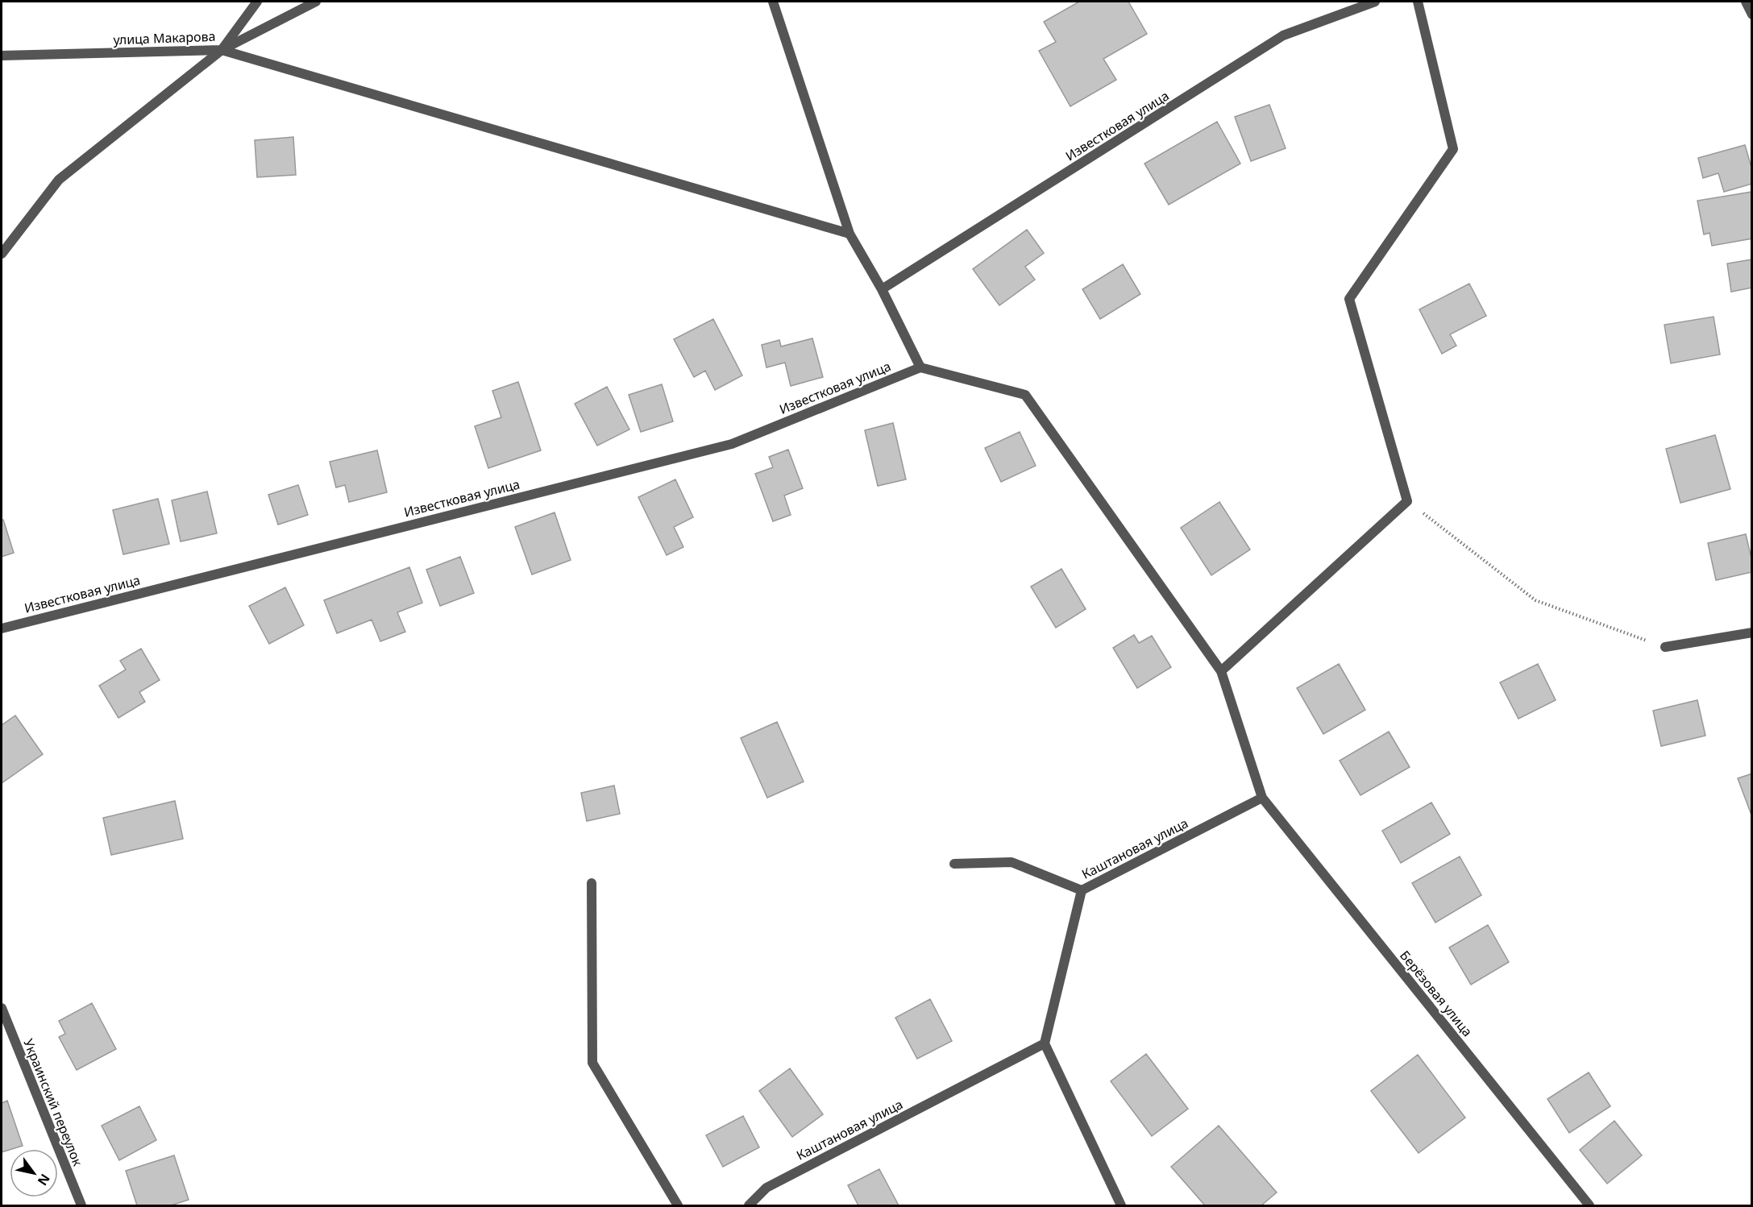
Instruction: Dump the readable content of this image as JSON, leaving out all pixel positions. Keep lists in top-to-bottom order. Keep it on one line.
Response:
{"streets":{"street":["улица Макарова","Известковая улица","Каштановая улица","Берёзовая улица","Украинский переулок"]},"crossings":[["Каштановая улица","Берёзовая улица"]],"north":"bottom right"}
